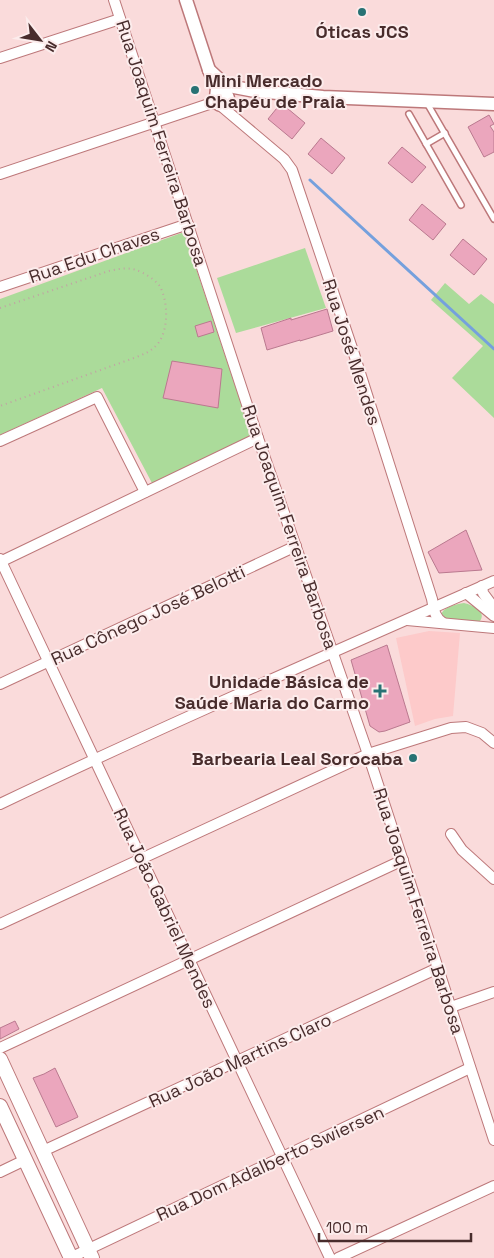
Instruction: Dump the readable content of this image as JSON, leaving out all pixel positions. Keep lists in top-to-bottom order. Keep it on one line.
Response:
{"streets":{"street":["Rua Joaquim Ferreira Barbosa","Rua Edu Chaves","Rua José Mendes","Rua Cônego José Belotti","Rua João Gabriel Mendes","Rua João Martins Claro","Rua Dom Adalberto Swiersen"]},"crossings":[["Rua Joaquim Ferreira Barbosa","Rua Edu Chaves"],["Rua Joaquim Ferreira Barbosa","Rua Cônego José Belotti"],["Rua Joaquim Ferreira Barbosa","Rua João Martins Claro"],["Rua Joaquim Ferreira Barbosa","Rua Dom Adalberto Swiersen"],["Rua Cônego José Belotti","Rua João Gabriel Mendes"],["Rua João Gabriel Mendes","Rua João Martins Claro"],["Rua João Gabriel Mendes","Rua Dom Adalberto Swiersen"]],"places":{"other":["Óticas JCS","Mini Mercado Chapéu de Praia","Barbearia Leal Sorocaba"],"health":["Unidade Básica de Saúde Maria do Carmo"]},"scale_bar":"100 m","north":"bottom right"}
